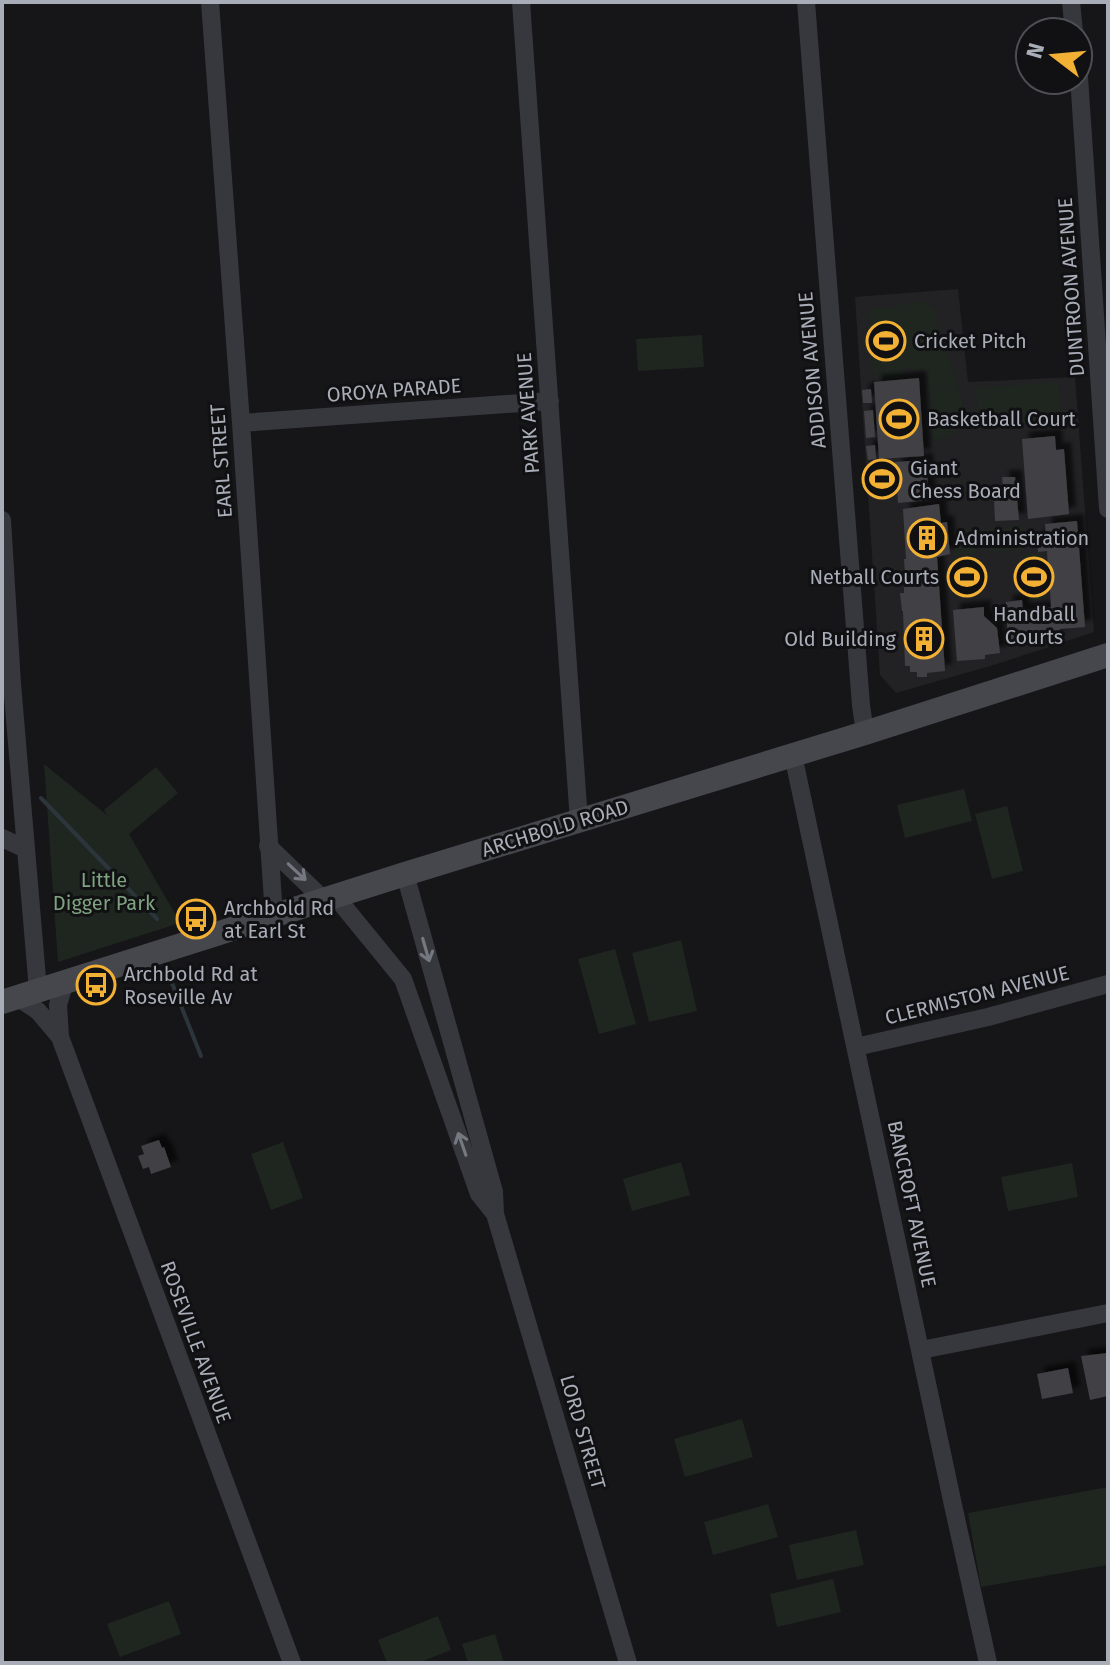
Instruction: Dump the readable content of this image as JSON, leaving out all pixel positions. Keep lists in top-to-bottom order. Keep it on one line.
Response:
{"streets":{"main road":["ARCHBOLD ROAD"],"street":["DUNTROON AVENUE","ADDISON AVENUE","OROYA PARADE","PARK AVENUE","EARL STREET","CLERMISTON AVENUE","BANCROFT AVENUE","ROSEVILLE AVENUE","LORD STREET"]},"crossings":[["ADDISON AVENUE","ARCHBOLD ROAD"],["OROYA PARADE","PARK AVENUE"],["OROYA PARADE","EARL STREET"],["PARK AVENUE","ARCHBOLD ROAD"],["EARL STREET","ARCHBOLD ROAD"],["EARL STREET","LORD STREET"],["ARCHBOLD ROAD","BANCROFT AVENUE"],["ARCHBOLD ROAD","ROSEVILLE AVENUE"],["ARCHBOLD ROAD","LORD STREET"],["CLERMISTON AVENUE","BANCROFT AVENUE"]],"parks":["Little Digger Park"],"places":{"sports":["Cricket Pitch","Basketball Court","Giant Chess Board","Netball Courts","Handball Courts"],"building":["Administration","Old Building"],"bus stop":["Archbold Rd at Earl St","Archbold Rd at Roseville Av"]},"north":"left"}
